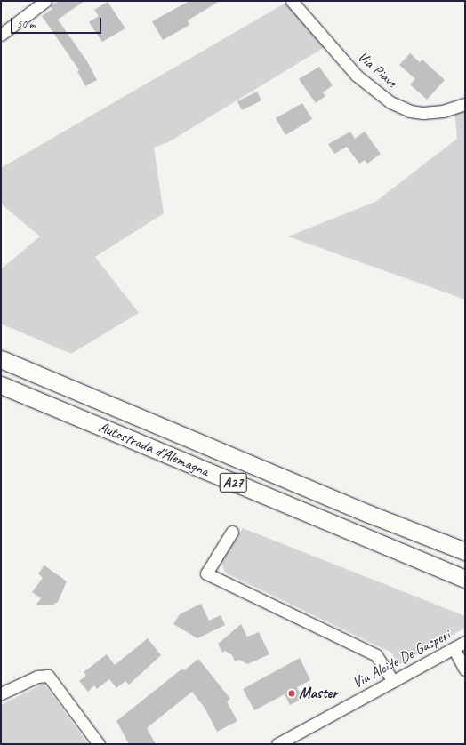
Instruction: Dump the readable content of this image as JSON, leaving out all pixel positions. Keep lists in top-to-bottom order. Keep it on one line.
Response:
{"streets":{"highway":["Autostrada d'Alemagna","A27"],"street":["Via Piave","Via Alcide De Gasperi"]},"places":["Master"],"scale_bar":"50 m"}
